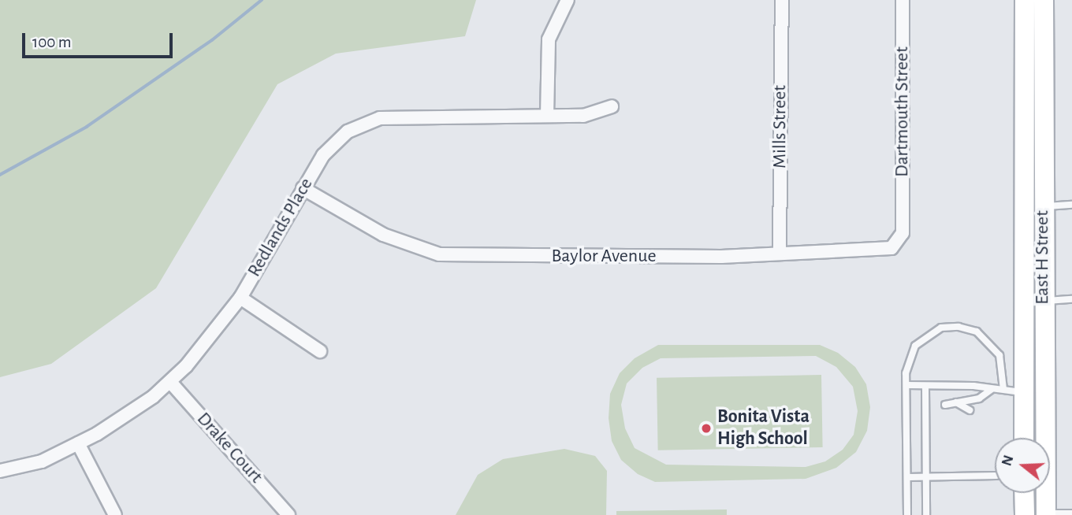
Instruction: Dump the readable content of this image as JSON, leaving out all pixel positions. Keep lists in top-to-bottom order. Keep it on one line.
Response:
{"streets":{"main road":["East H Street"],"street":["Dartmouth Street","Mills Street","Redlands Place","Baylor Avenue","Drake Court"]},"crossings":[["Dartmouth Street","Baylor Avenue"],["Mills Street","Baylor Avenue"],["Redlands Place","Baylor Avenue"],["Redlands Place","Drake Court"]],"places":["Bonita Vista High School"],"scale_bar":"100 m","north":"left"}
